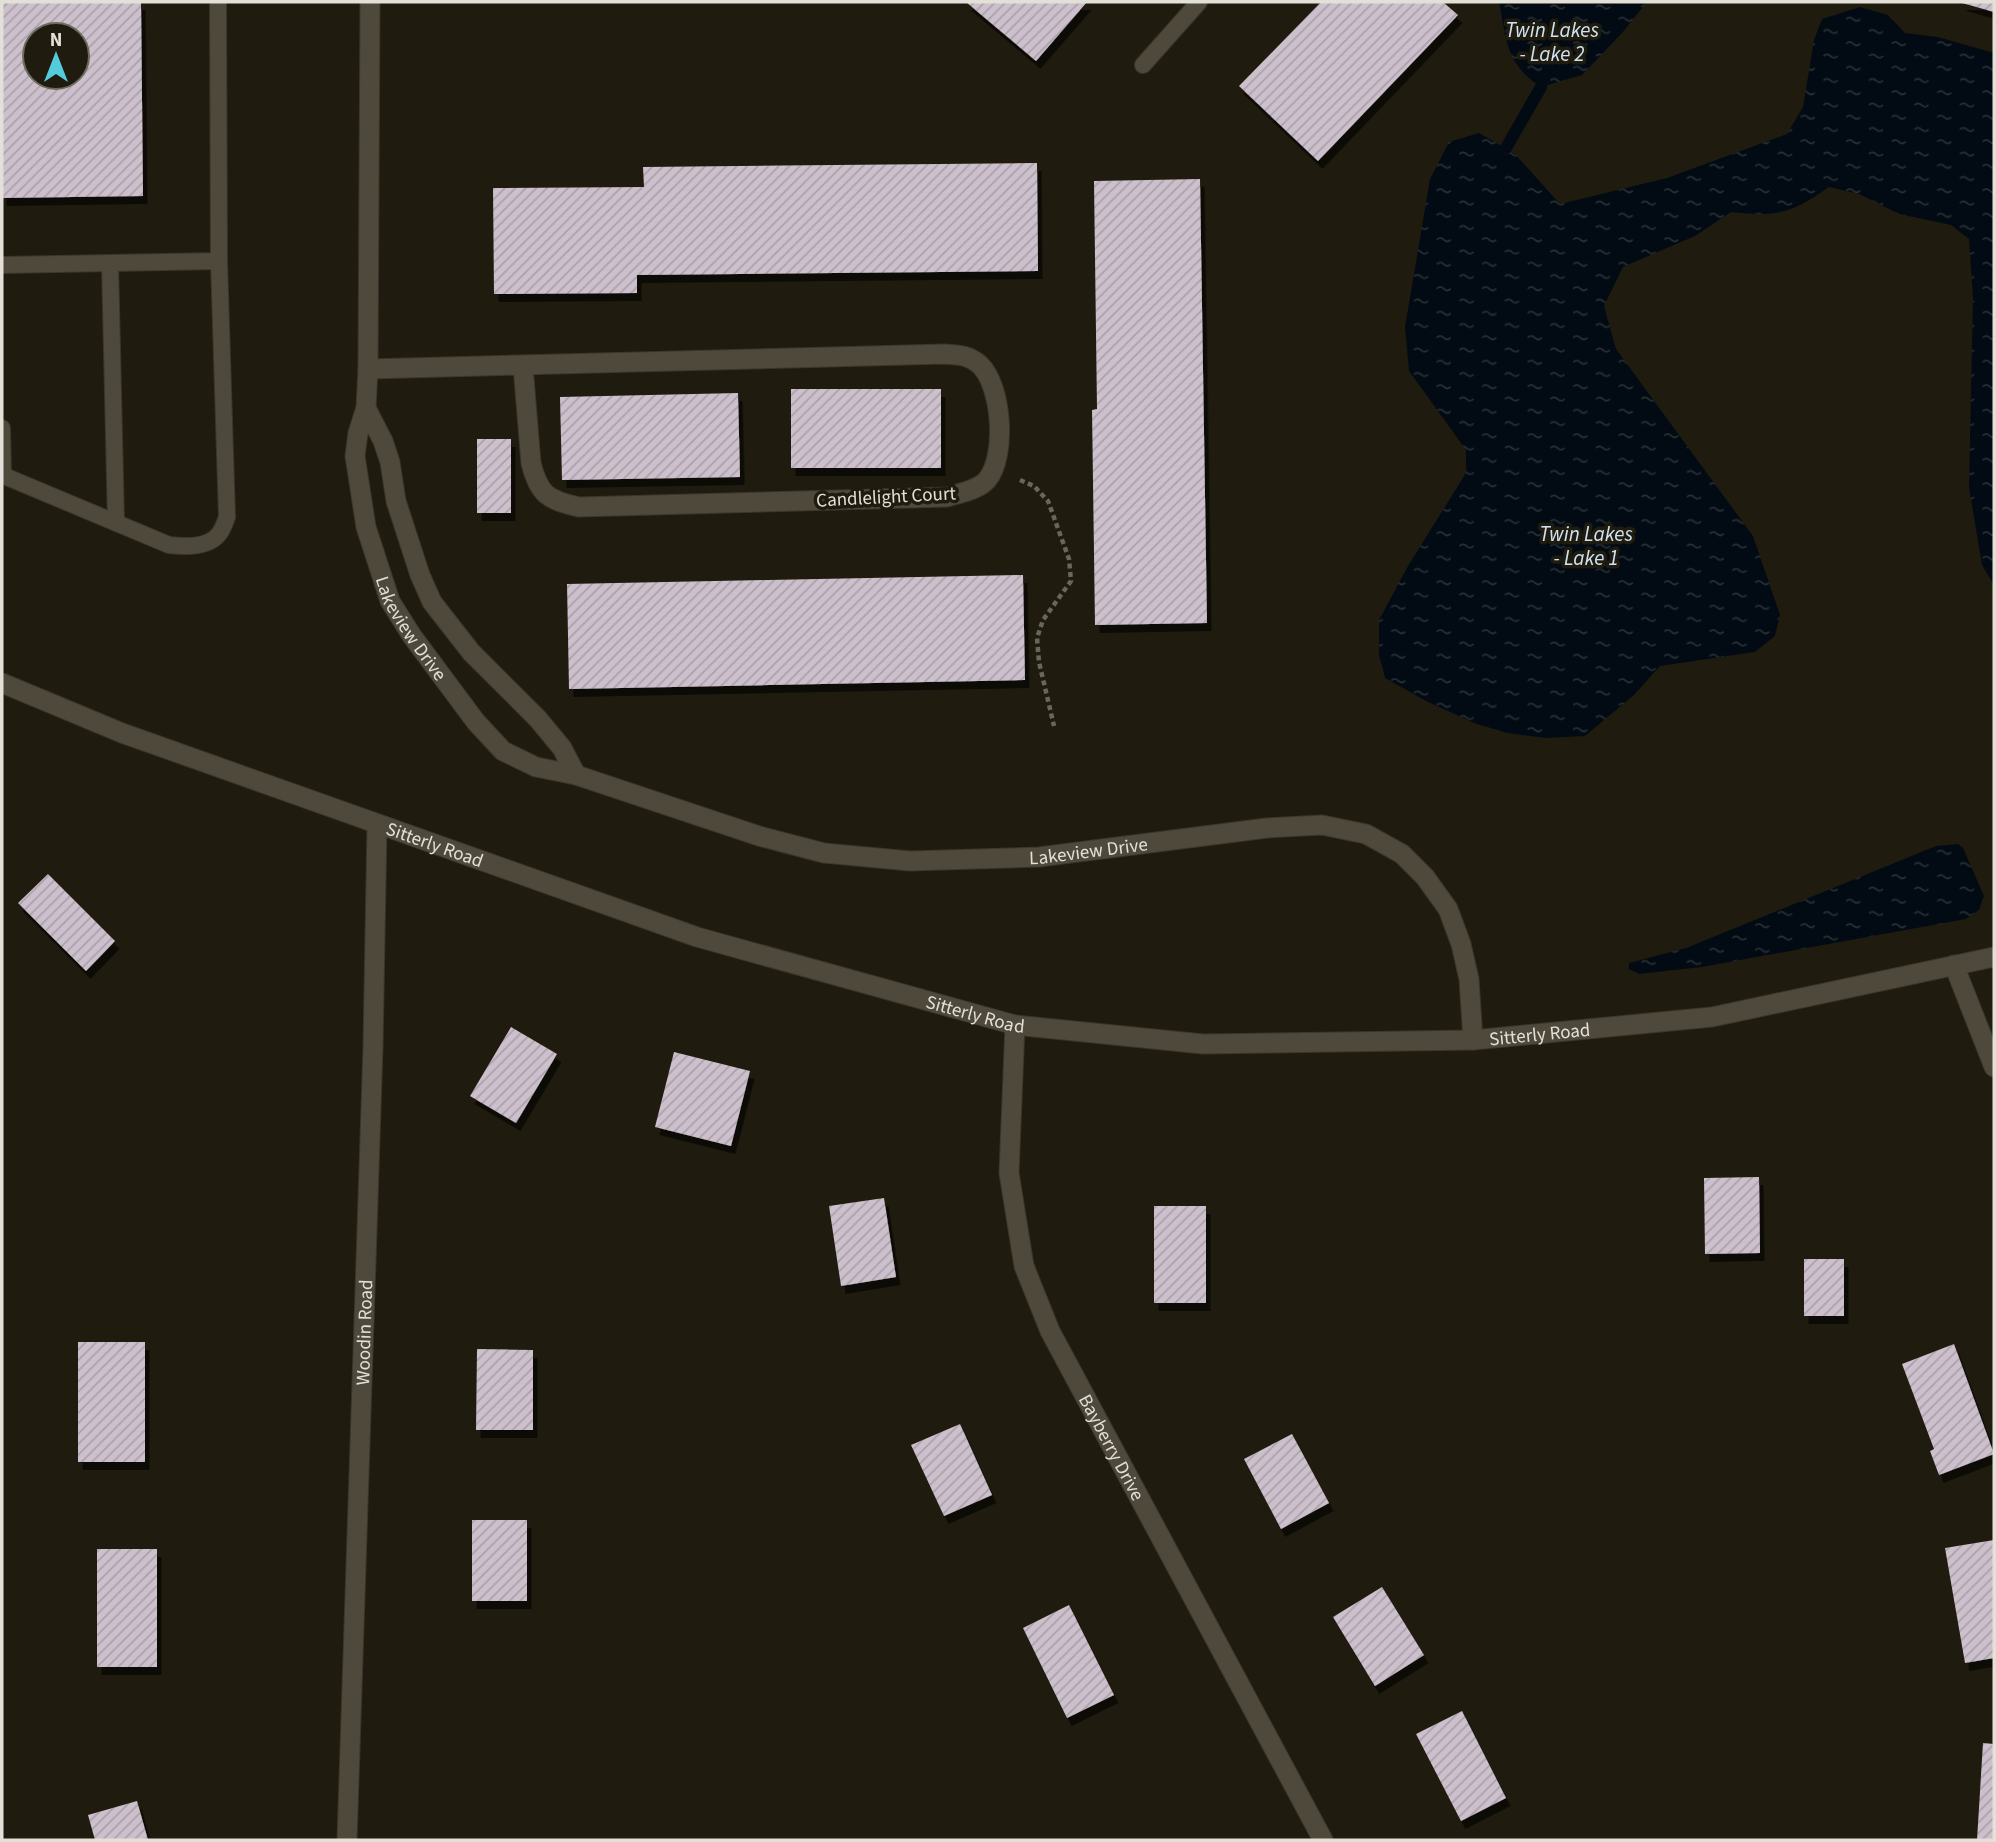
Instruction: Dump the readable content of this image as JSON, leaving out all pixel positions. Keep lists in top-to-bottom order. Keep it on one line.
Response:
{"streets":{"street":["Candlelight Court","Lakeview Drive","Sitterly Road","Woodin Road","Bayberry Drive"]},"crossings":[["Lakeview Drive","Sitterly Road"],["Sitterly Road","Woodin Road"],["Sitterly Road","Bayberry Drive"]],"water":["Twin Lakes - Lake 2","Twin Lakes - Lake 1"],"north":"top"}
